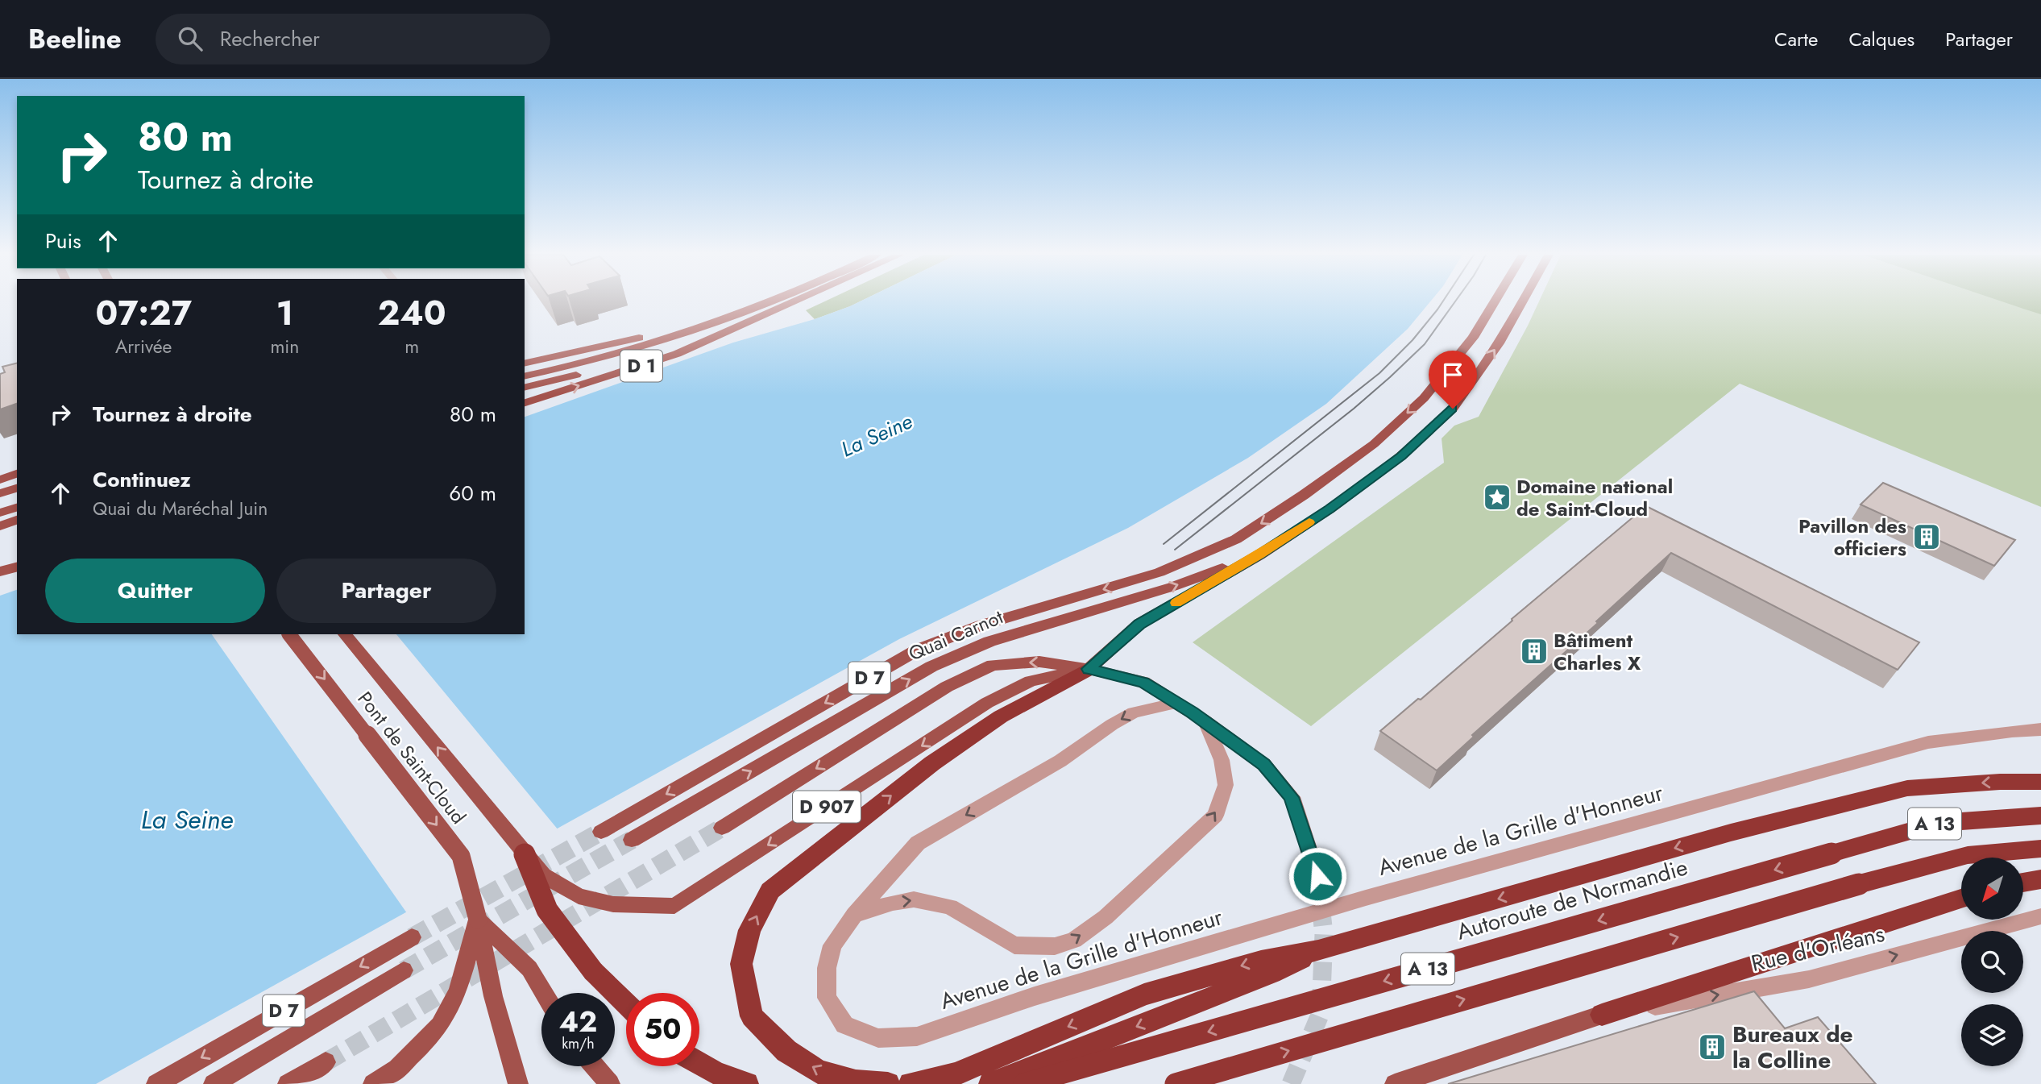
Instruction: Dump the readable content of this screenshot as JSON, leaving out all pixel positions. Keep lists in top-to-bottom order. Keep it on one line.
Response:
{"streets":{"highway":["A 13","Autoroute de Normandie"],"main road":["D 1","Quai Carnot","D 7","Pont de Saint-Cloud","D 907"],"street":["Avenue de la Grille d'Honneur","Rue d'Orléans"]},"crossings":[["Quai Carnot","D 7"],["D 7","D 907"],["Pont de Saint-Cloud","D 907"],["D 907","Avenue de la Grille d'Honneur"]],"one_way":["Rue d'Orléans"],"water":["La Seine"],"places":{"place":["Domaine national de Saint-Cloud"],"building":["Pavillon des officiers","Bâtiment Charles X","Bureaux de la Colline"]},"north":"bottom left","page":{"header":"Beeline","search":"Rechercher","nav":["Carte","Calques","Partager"],"turn":["80 m","Tournez à droite"],"then":"Puis","eta":["07:27","Arrivée","1","min","240","m"],"list":[{"name":"Tournez à droite","value":"80 m"},{"name":"Continuez","note":"Quai du Maréchal Juin","value":"60 m"}],"buttons":["Quitter","Partager"],"speed":"42 km/h","limit":"50"}}
